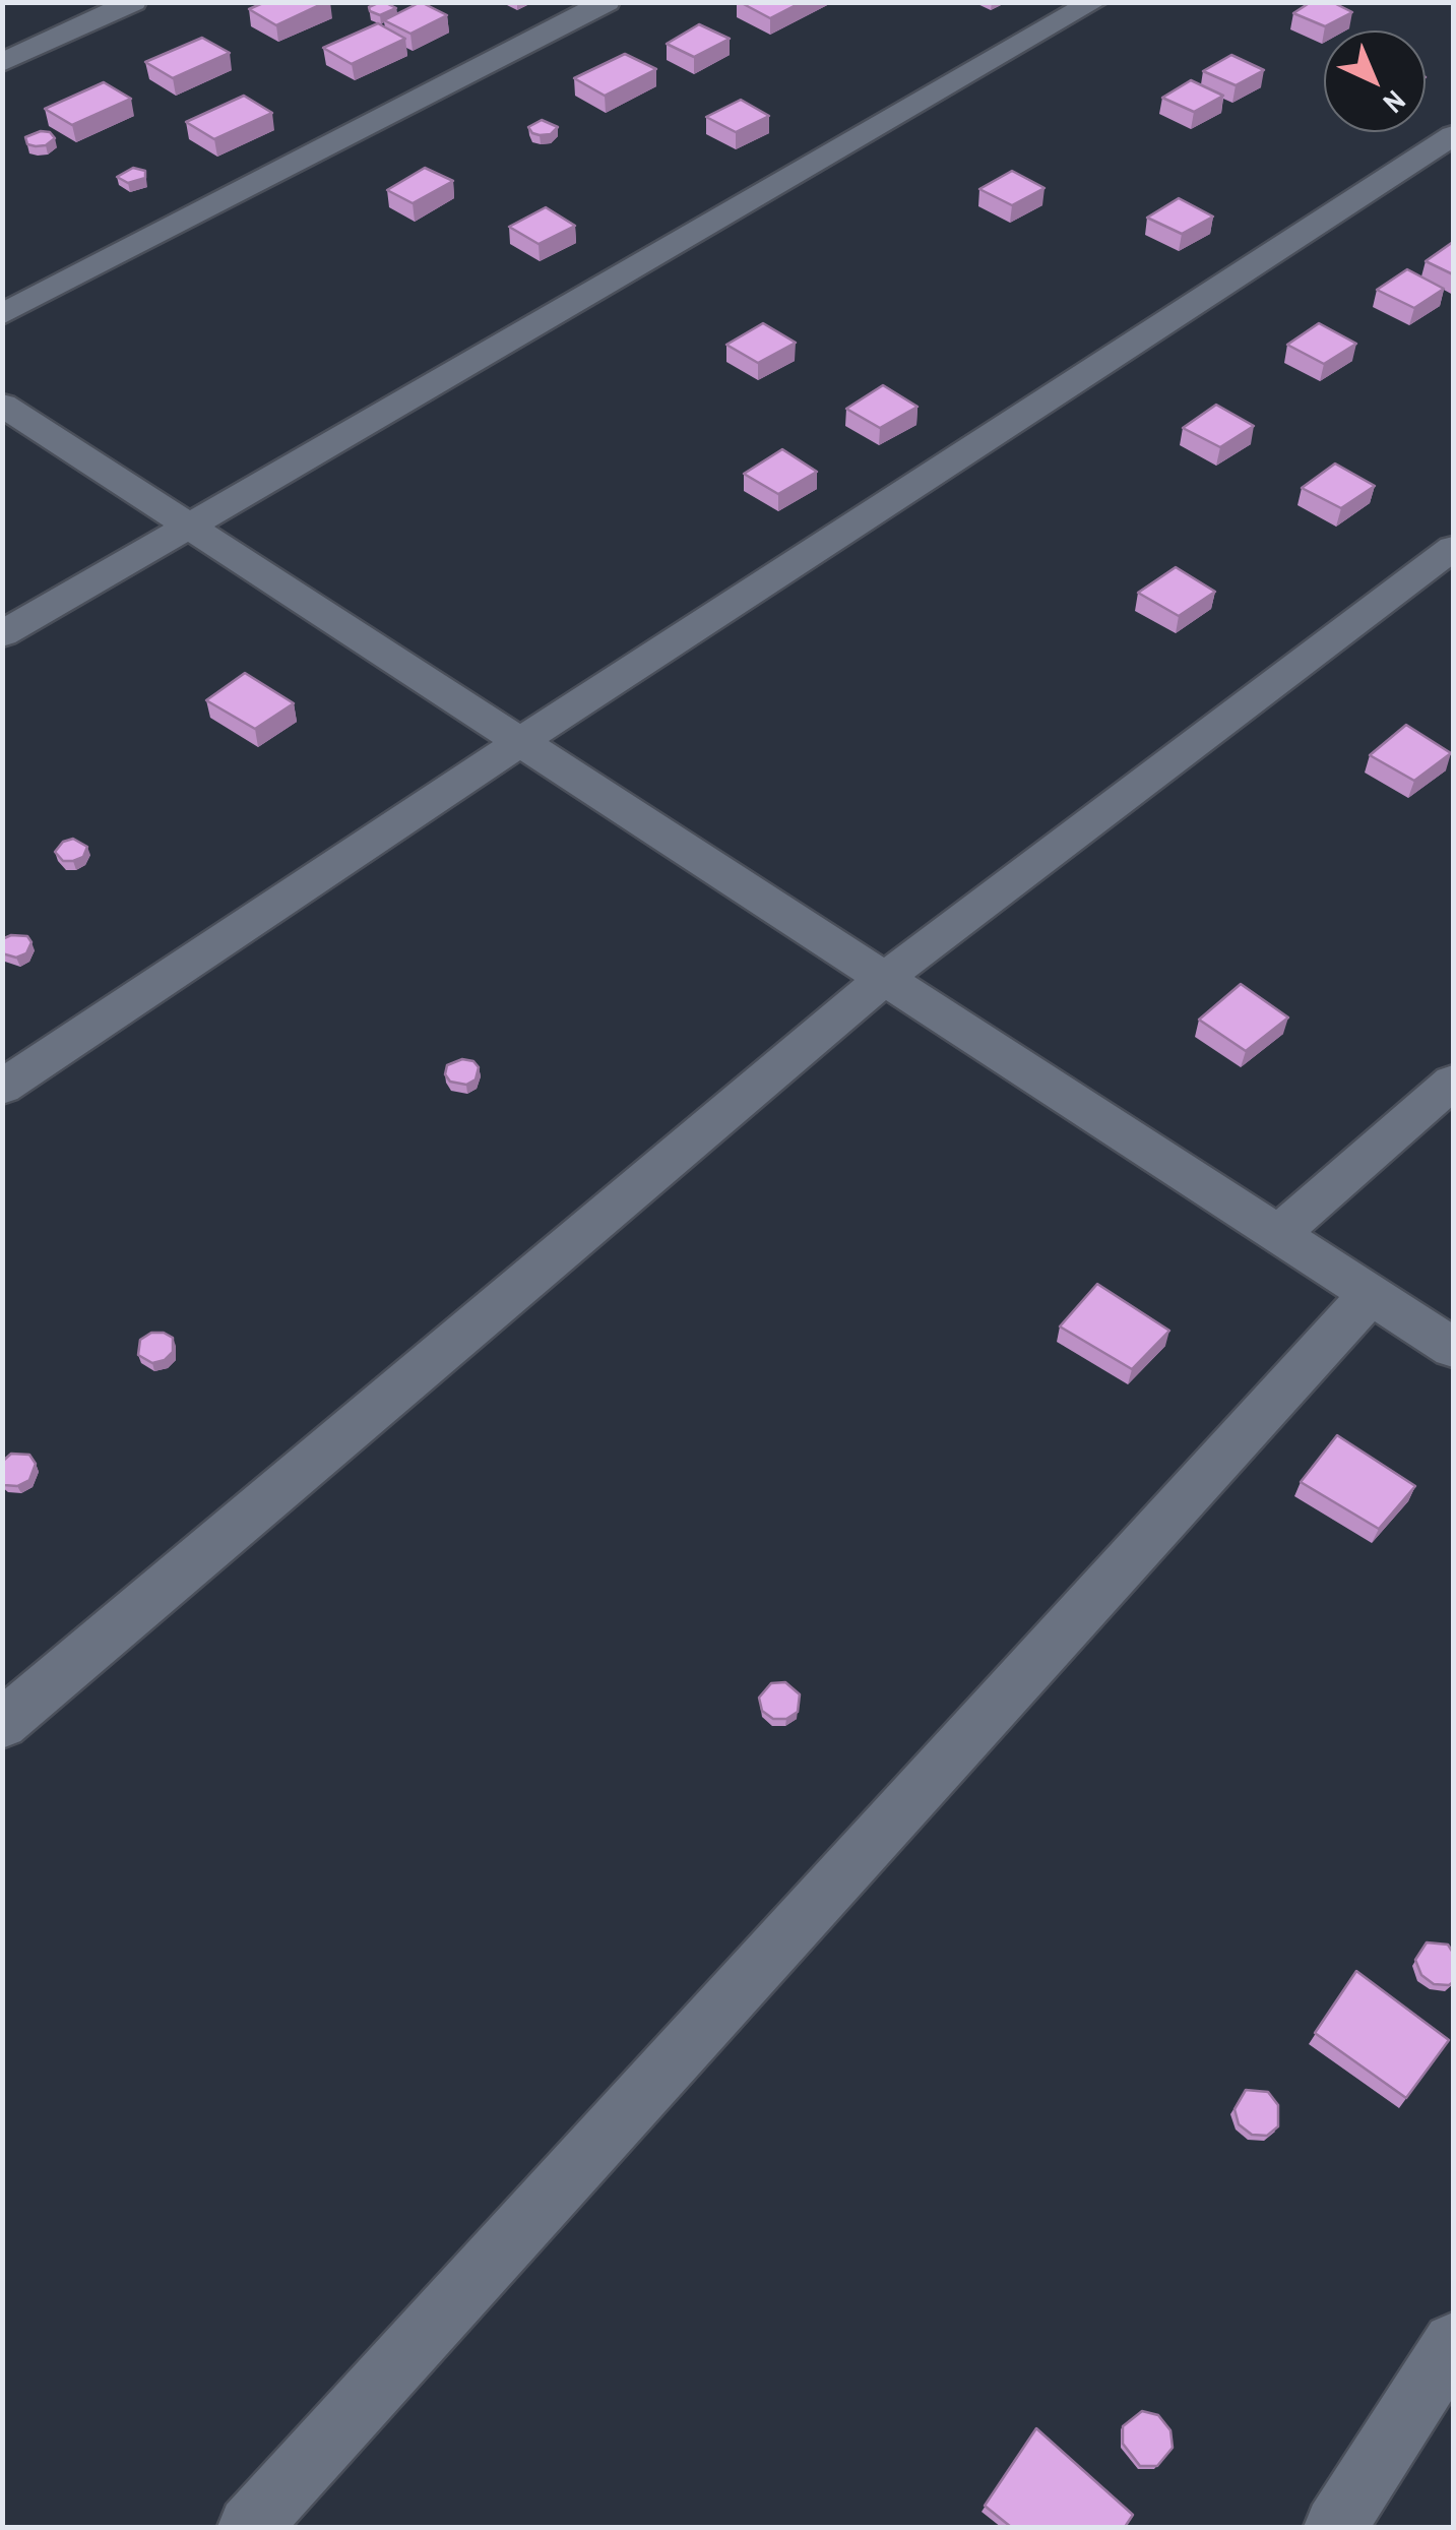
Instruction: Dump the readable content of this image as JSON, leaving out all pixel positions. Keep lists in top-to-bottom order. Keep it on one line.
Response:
{"north":"bottom right"}
